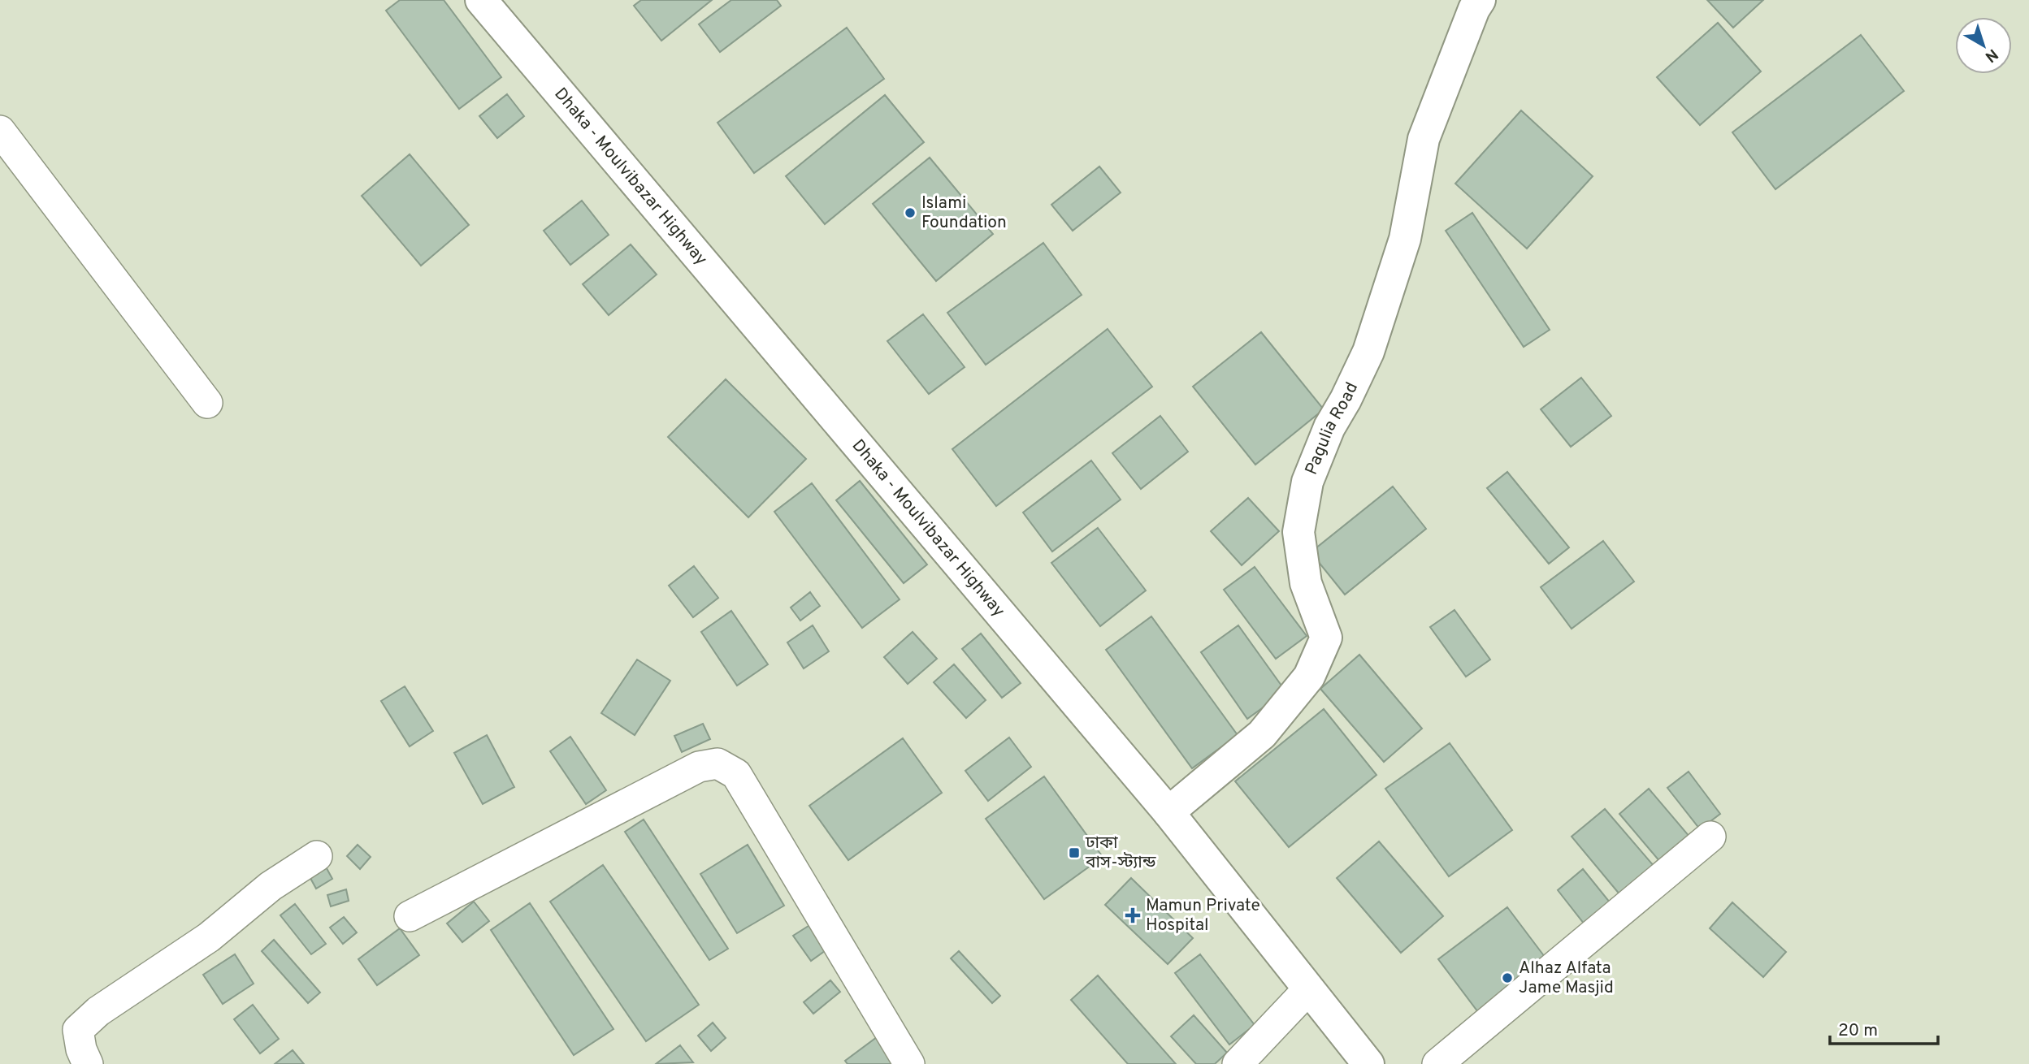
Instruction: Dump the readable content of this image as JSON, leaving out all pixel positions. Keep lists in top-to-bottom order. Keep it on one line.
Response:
{"streets":{"main road":["Dhaka - Moulvibazar Highway","Pagulia Road"]},"crossings":[["Dhaka - Moulvibazar Highway","Pagulia Road"]],"places":{"other":["Islami Foundation","Alhaz Alfata Jame Masjid"],"transit":["ঢাকা বাস-স্ট্যান্ড"],"health":["Mamun Private Hospital"]},"scale_bar":"20 m","north":"bottom right"}
